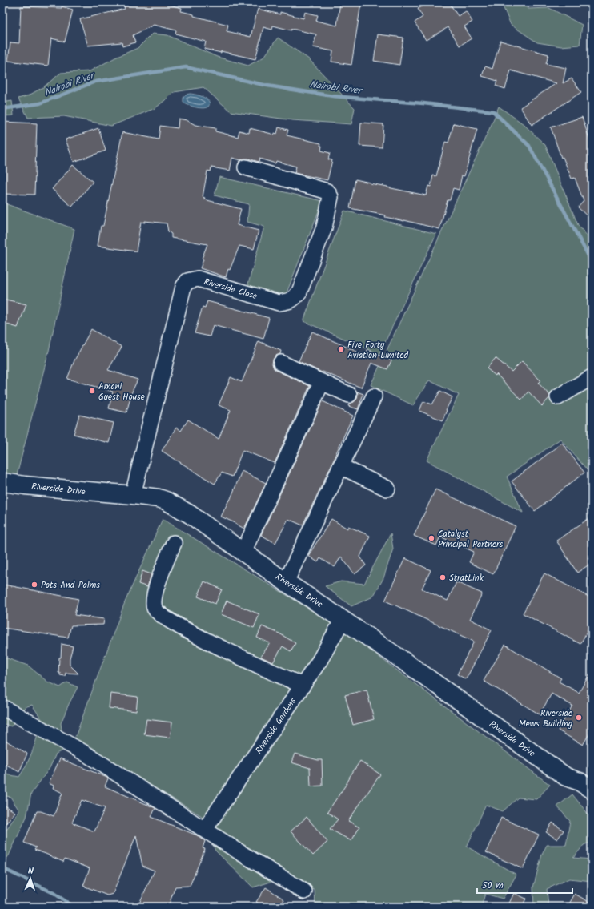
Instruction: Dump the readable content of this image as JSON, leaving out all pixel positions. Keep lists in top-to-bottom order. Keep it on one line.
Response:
{"streets":{"street":["Riverside Close","Riverside Drive","Riverside Gardens"]},"crossings":[["Riverside Close","Riverside Drive"],["Riverside Drive","Riverside Gardens"]],"water":["Nairobi River"],"places":["Five Forty Aviation Limited","Amani Guest House","Catalyst Principal Partners","StratLink","Pots And Palms","Riverside Mews Building"],"scale_bar":"50 m","north":"top"}
